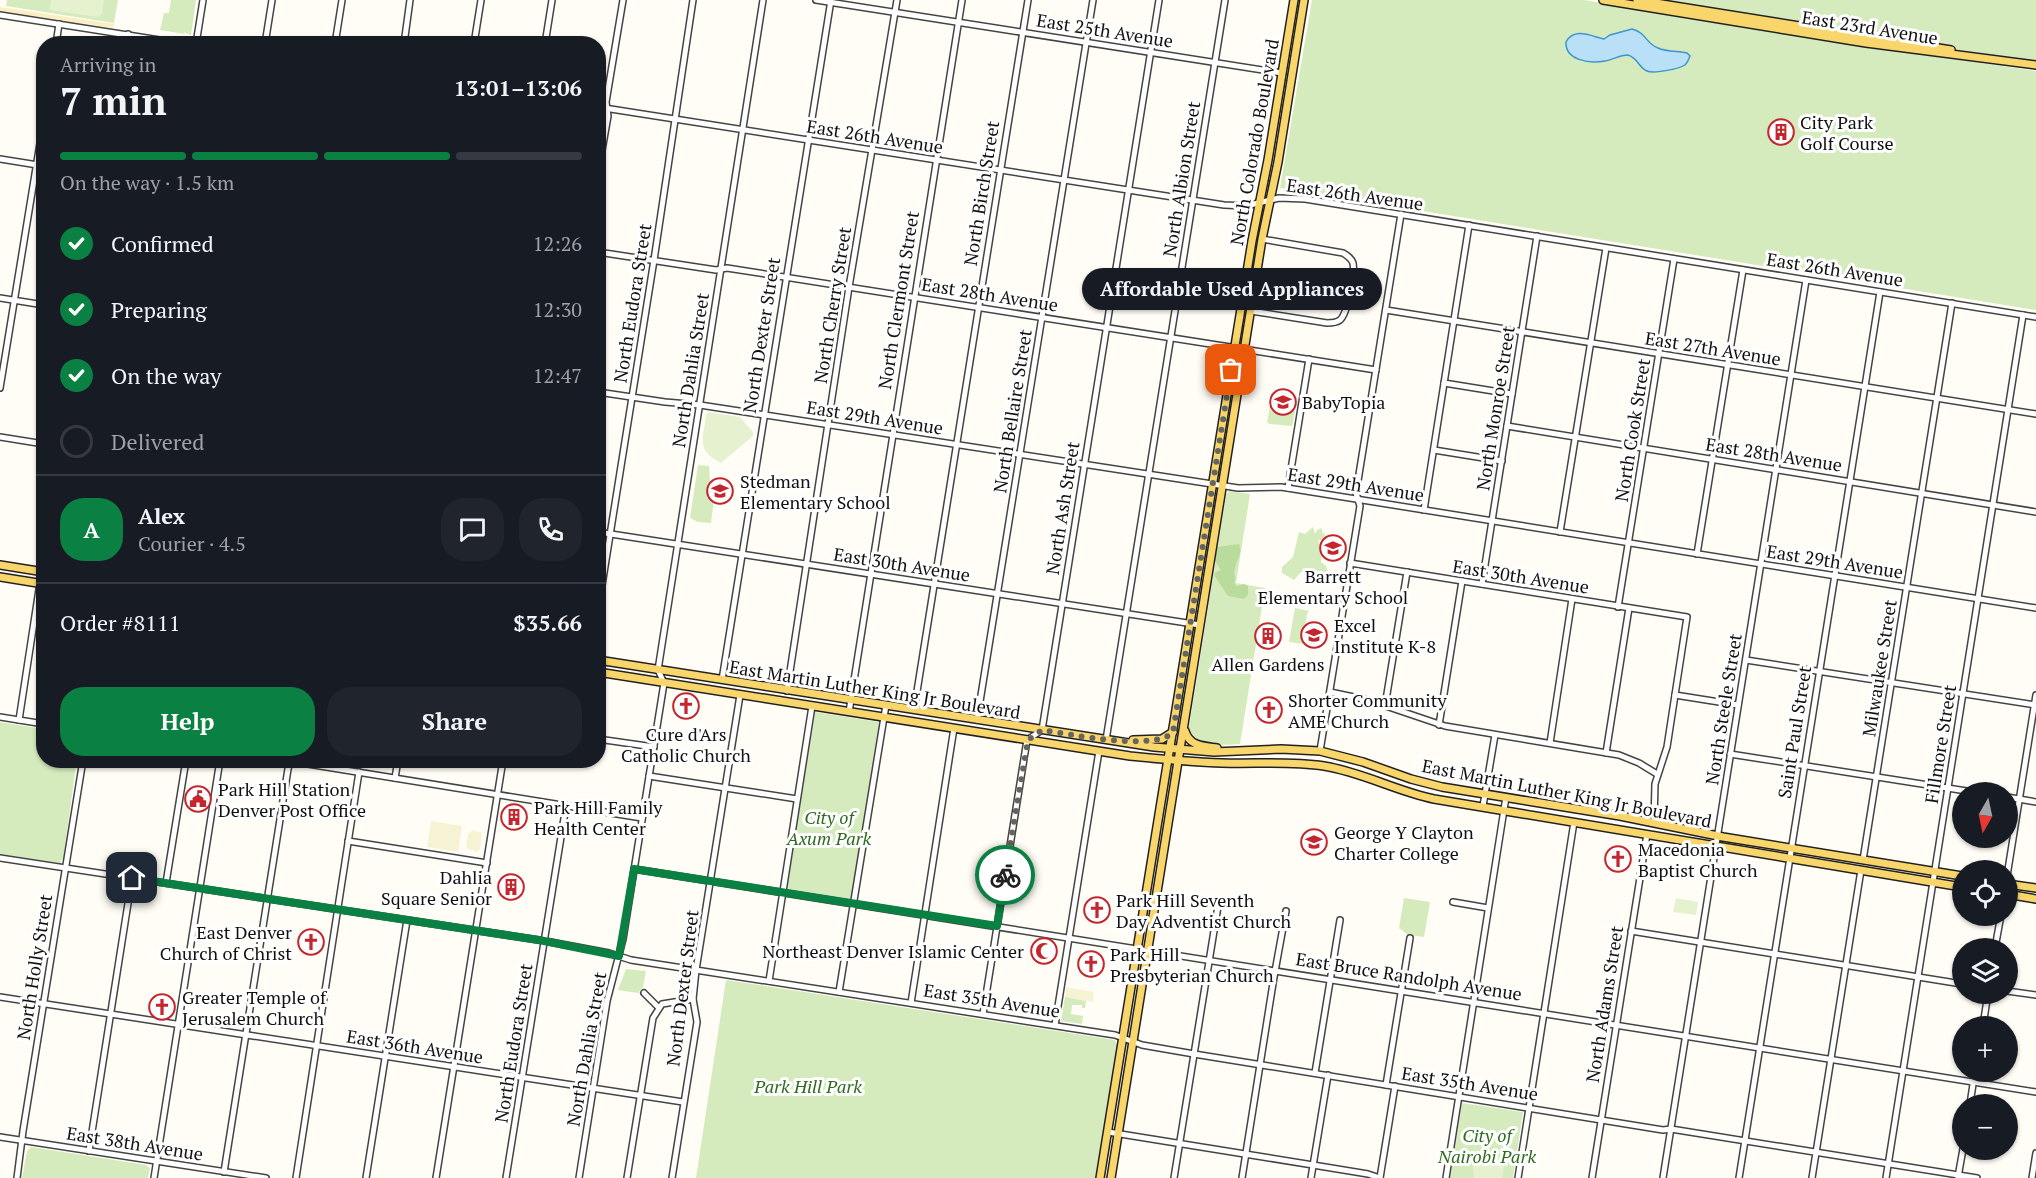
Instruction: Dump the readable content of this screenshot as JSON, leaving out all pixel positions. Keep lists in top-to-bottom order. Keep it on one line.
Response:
{"streets":{"main road":["East 23rd Avenue","North Colorado Boulevard","East Martin Luther King Jr Boulevard"],"street":["East 25th Avenue","East 26th Avenue","North Albion Street","North Birch Street","East 28th Avenue","North Clermont Street","North Eudora Street","North Cherry Street","North Dexter Street","East 27th Avenue","North Dahlia Street","North Monroe Street","North Bellaire Street","East 29th Avenue","North Cook Street","North Ash Street","East 30th Avenue","Milwaukee Street","North Steele Street","Saint Paul Street","Fillmore Street","North Holly Street","East Bruce Randolph Avenue","East 35th Avenue","North Adams Street","East 36th Avenue","East 38th Avenue"]},"crossings":[["East 25th Avenue","North Colorado Boulevard"],["East 25th Avenue","North Albion Street"],["East 25th Avenue","North Birch Street"],["East 25th Avenue","North Clermont Street"],["East 25th Avenue","North Cherry Street"],["East 25th Avenue","North Dexter Street"],["East 25th Avenue","North Bellaire Street"],["East 25th Avenue","North Ash Street"],["East 26th Avenue","North Colorado Boulevard"],["East 26th Avenue","North Albion Street"],["East 26th Avenue","North Birch Street"],["East 26th Avenue","North Clermont Street"],["East 26th Avenue","North Eudora Street"],["East 26th Avenue","North Cherry Street"],["East 26th Avenue","North Dexter Street"],["East 26th Avenue","North Dahlia Street"],["East 26th Avenue","North Monroe Street"],["East 26th Avenue","North Bellaire Street"],["East 26th Avenue","North Cook Street"],["East 26th Avenue","North Ash Street"],["East 26th Avenue","Milwaukee Street"],["East 26th Avenue","North Steele Street"],["East 26th Avenue","Saint Paul Street"],["East 26th Avenue","Fillmore Street"],["North Colorado Boulevard","East 28th Avenue"],["North Colorado Boulevard","East 29th Avenue"],["North Colorado Boulevard","East 30th Avenue"],["North Colorado Boulevard","East Martin Luther King Jr Boulevard"],["North Colorado Boulevard","East Bruce Randolph Avenue"],["North Colorado Boulevard","East 35th Avenue"],["North Albion Street","East 28th Avenue"],["North Albion Street","East 29th Avenue"],["North Albion Street","East 30th Avenue"],["North Albion Street","East Martin Luther King Jr Boulevard"],["North Birch Street","East 28th Avenue"],["North Birch Street","East 29th Avenue"],["North Birch Street","East 30th Avenue"],["North Birch Street","East Martin Luther King Jr Boulevard"],["East 28th Avenue","North Clermont Street"],["East 28th Avenue","North Eudora Street"],["East 28th Avenue","North Cherry Street"],["East 28th Avenue","North Dexter Street"],["East 28th Avenue","North Dahlia Street"],["East 28th Avenue","North Monroe Street"],["East 28th Avenue","North Bellaire Street"],["East 28th Avenue","North Cook Street"],["East 28th Avenue","North Ash Street"],["East 28th Avenue","Milwaukee Street"],["East 28th Avenue","North Steele Street"],["East 28th Avenue","Saint Paul Street"],["East 28th Avenue","Fillmore Street"],["North Clermont Street","East 29th Avenue"],["North Clermont Street","East 30th Avenue"],["North Clermont Street","East Martin Luther King Jr Boulevard"],["North Eudora Street","East 29th Avenue"],["North Eudora Street","East 30th Avenue"],["North Eudora Street","East 35th Avenue"],["North Eudora Street","East 36th Avenue"],["North Cherry Street","East 29th Avenue"],["North Cherry Street","East 30th Avenue"],["North Cherry Street","East Martin Luther King Jr Boulevard"],["North Dexter Street","East 29th Avenue"],["North Dexter Street","East 30th Avenue"],["North Dexter Street","East Martin Luther King Jr Boulevard"],["North Dexter Street","East Bruce Randolph Avenue"],["North Dexter Street","East 35th Avenue"],["North Dexter Street","East 36th Avenue"],["East 27th Avenue","North Monroe Street"],["East 27th Avenue","North Cook Street"],["East 27th Avenue","Milwaukee Street"],["East 27th Avenue","North Steele Street"],["East 27th Avenue","Saint Paul Street"],["East 27th Avenue","Fillmore Street"],["North Dahlia Street","East 29th Avenue"],["North Dahlia Street","East 30th Avenue"],["North Dahlia Street","East Martin Luther King Jr Boulevard"],["North Dahlia Street","East Bruce Randolph Avenue"],["North Dahlia Street","East 35th Avenue"],["North Dahlia Street","East 36th Avenue"],["North Monroe Street","East 29th Avenue"],["North Monroe Street","East 30th Avenue"],["North Bellaire Street","East 29th Avenue"],["North Bellaire Street","East 30th Avenue"],["North Bellaire Street","East Martin Luther King Jr Boulevard"],["East 29th Avenue","North Cook Street"],["East 29th Avenue","North Ash Street"],["East 29th Avenue","Milwaukee Street"],["East 29th Avenue","North Steele Street"],["East 29th Avenue","Saint Paul Street"],["East 29th Avenue","Fillmore Street"],["North Cook Street","East 30th Avenue"],["North Ash Street","East 30th Avenue"],["North Ash Street","East Martin Luther King Jr Boulevard"],["Milwaukee Street","East Martin Luther King Jr Boulevard"],["East Martin Luther King Jr Boulevard","North Steele Street"],["East Martin Luther King Jr Boulevard","Saint Paul Street"],["East Martin Luther King Jr Boulevard","Fillmore Street"],["East Martin Luther King Jr Boulevard","North Adams Street"],["North Steele Street","East Bruce Randolph Avenue"],["North Steele Street","East 35th Avenue"],["Saint Paul Street","East Bruce Randolph Avenue"],["Saint Paul Street","East 35th Avenue"],["Fillmore Street","East Bruce Randolph Avenue"],["Fillmore Street","East 35th Avenue"],["North Holly Street","East 35th Avenue"],["North Holly Street","East 36th Avenue"],["North Holly Street","East 38th Avenue"],["East Bruce Randolph Avenue","North Adams Street"],["East 35th Avenue","North Adams Street"]],"parks":["City of Axum Park","Park Hill Park","City of Nairobi Park"],"places":{"building":["City Park Golf Course","Allen Gardens","Park Hill Family Health Center","Dahlia Square Senior"],"other":["Affordable Used Appliances"],"school or university":["BabyTopia","Stedman Elementary School","Barrett Elementary School","Excel Institute K-8","George Y Clayton Charter College"],"church":["Cure d'Ars Catholic Church","Shorter Community AME Church","Macedonia Baptist Church","Park Hill Seventh Day Adventist Church","East Denver Church of Christ","Park Hill Presbyterian Church","Greater Temple of Jerusalem Church"],"public building":["Park Hill Station Denver Post Office"],"mosque":["Northeast Denver Islamic Center"]},"north":"bottom","page":{"heading":["7 min","Arriving in","13:01–13:06"],"panel":["Alex","Courier · 4.5","Order #8111","$35.66"],"bar":"On the way · 1.5 km","list":[["Confirmed","12:26"],["Preparing","12:30"],["On the way","12:47"],"Delivered"],"bubble":"Affordable Used Appliances","round":"A","buttons":["Help","Share"],"map_buttons":["+","−"]}}
